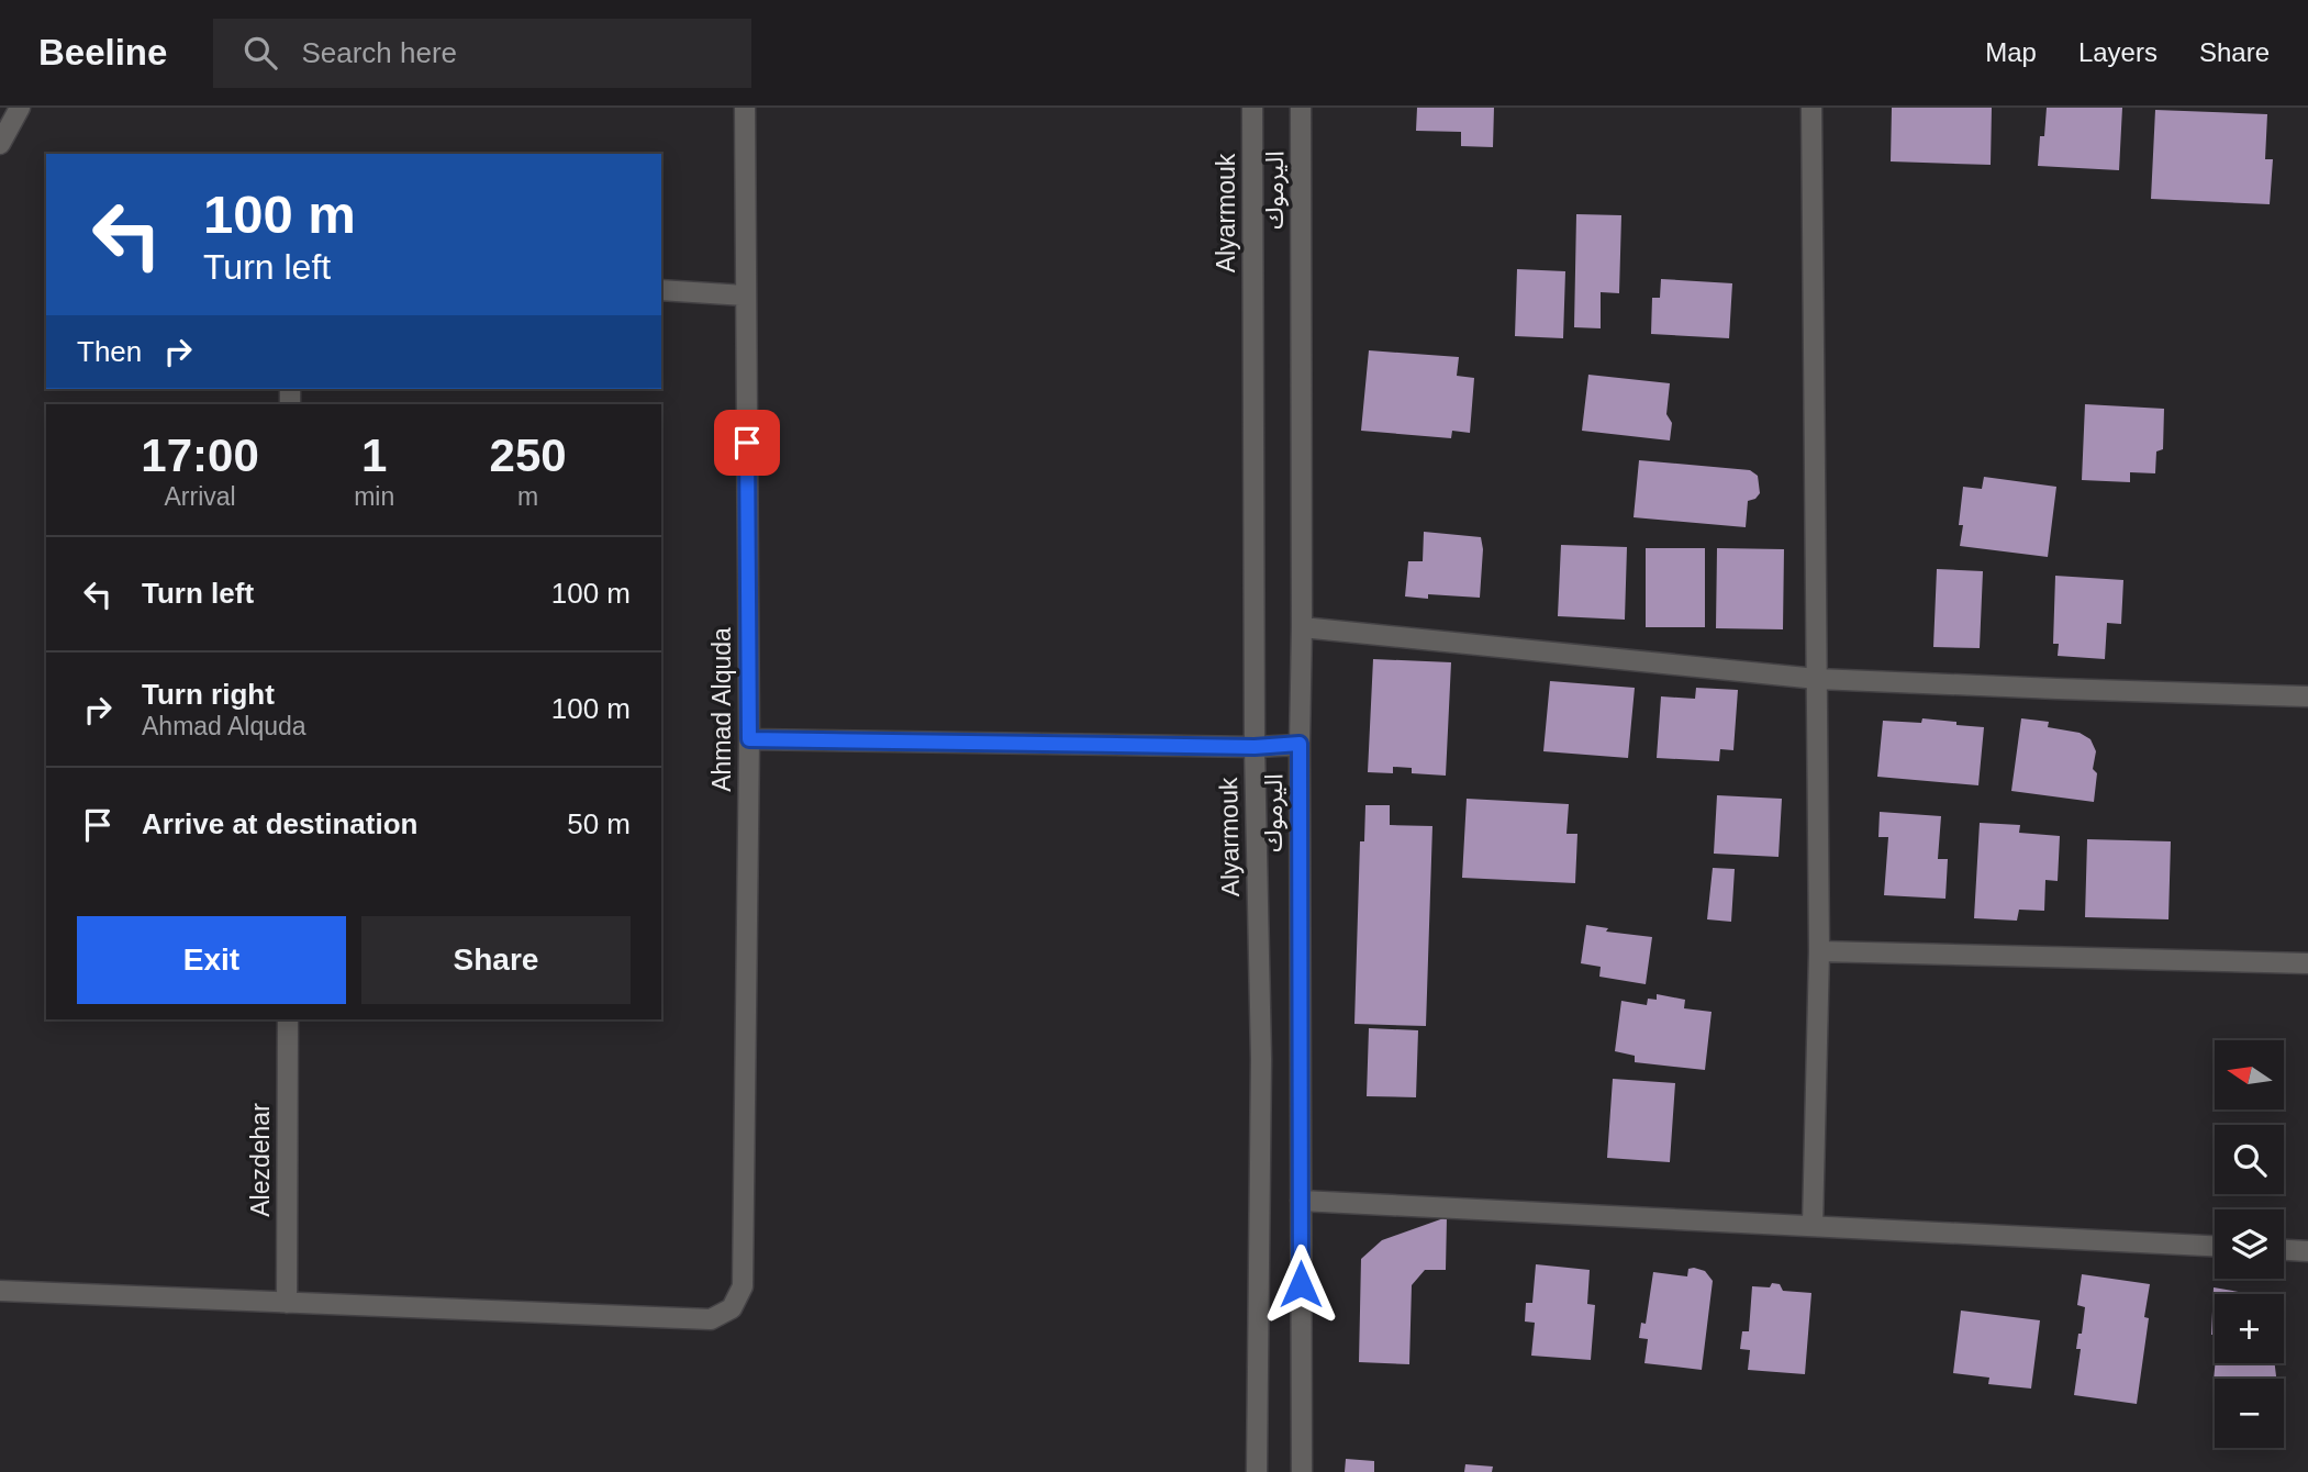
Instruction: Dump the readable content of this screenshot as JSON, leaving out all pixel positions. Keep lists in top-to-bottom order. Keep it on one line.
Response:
{"streets":{"street":["اليرموك","Alyarmouk","Ahmad Alquda","Alezdehar"]},"crossings":[["Ahmad Alquda","Alezdehar"]],"north":"left","page":{"header":"Beeline","search":"Search here","nav":["Map","Layers","Share"],"turn":["100 m","Turn left"],"then":"Then","eta":["17:00","Arrival","1","min","250","m"],"list":[{"name":"Turn left","value":"100 m"},{"name":"Turn right","note":"Ahmad Alquda","value":"100 m"},{"name":"Arrive at destination","value":"50 m"}],"buttons":["Exit","Share"],"map_buttons":["+","−"]}}
